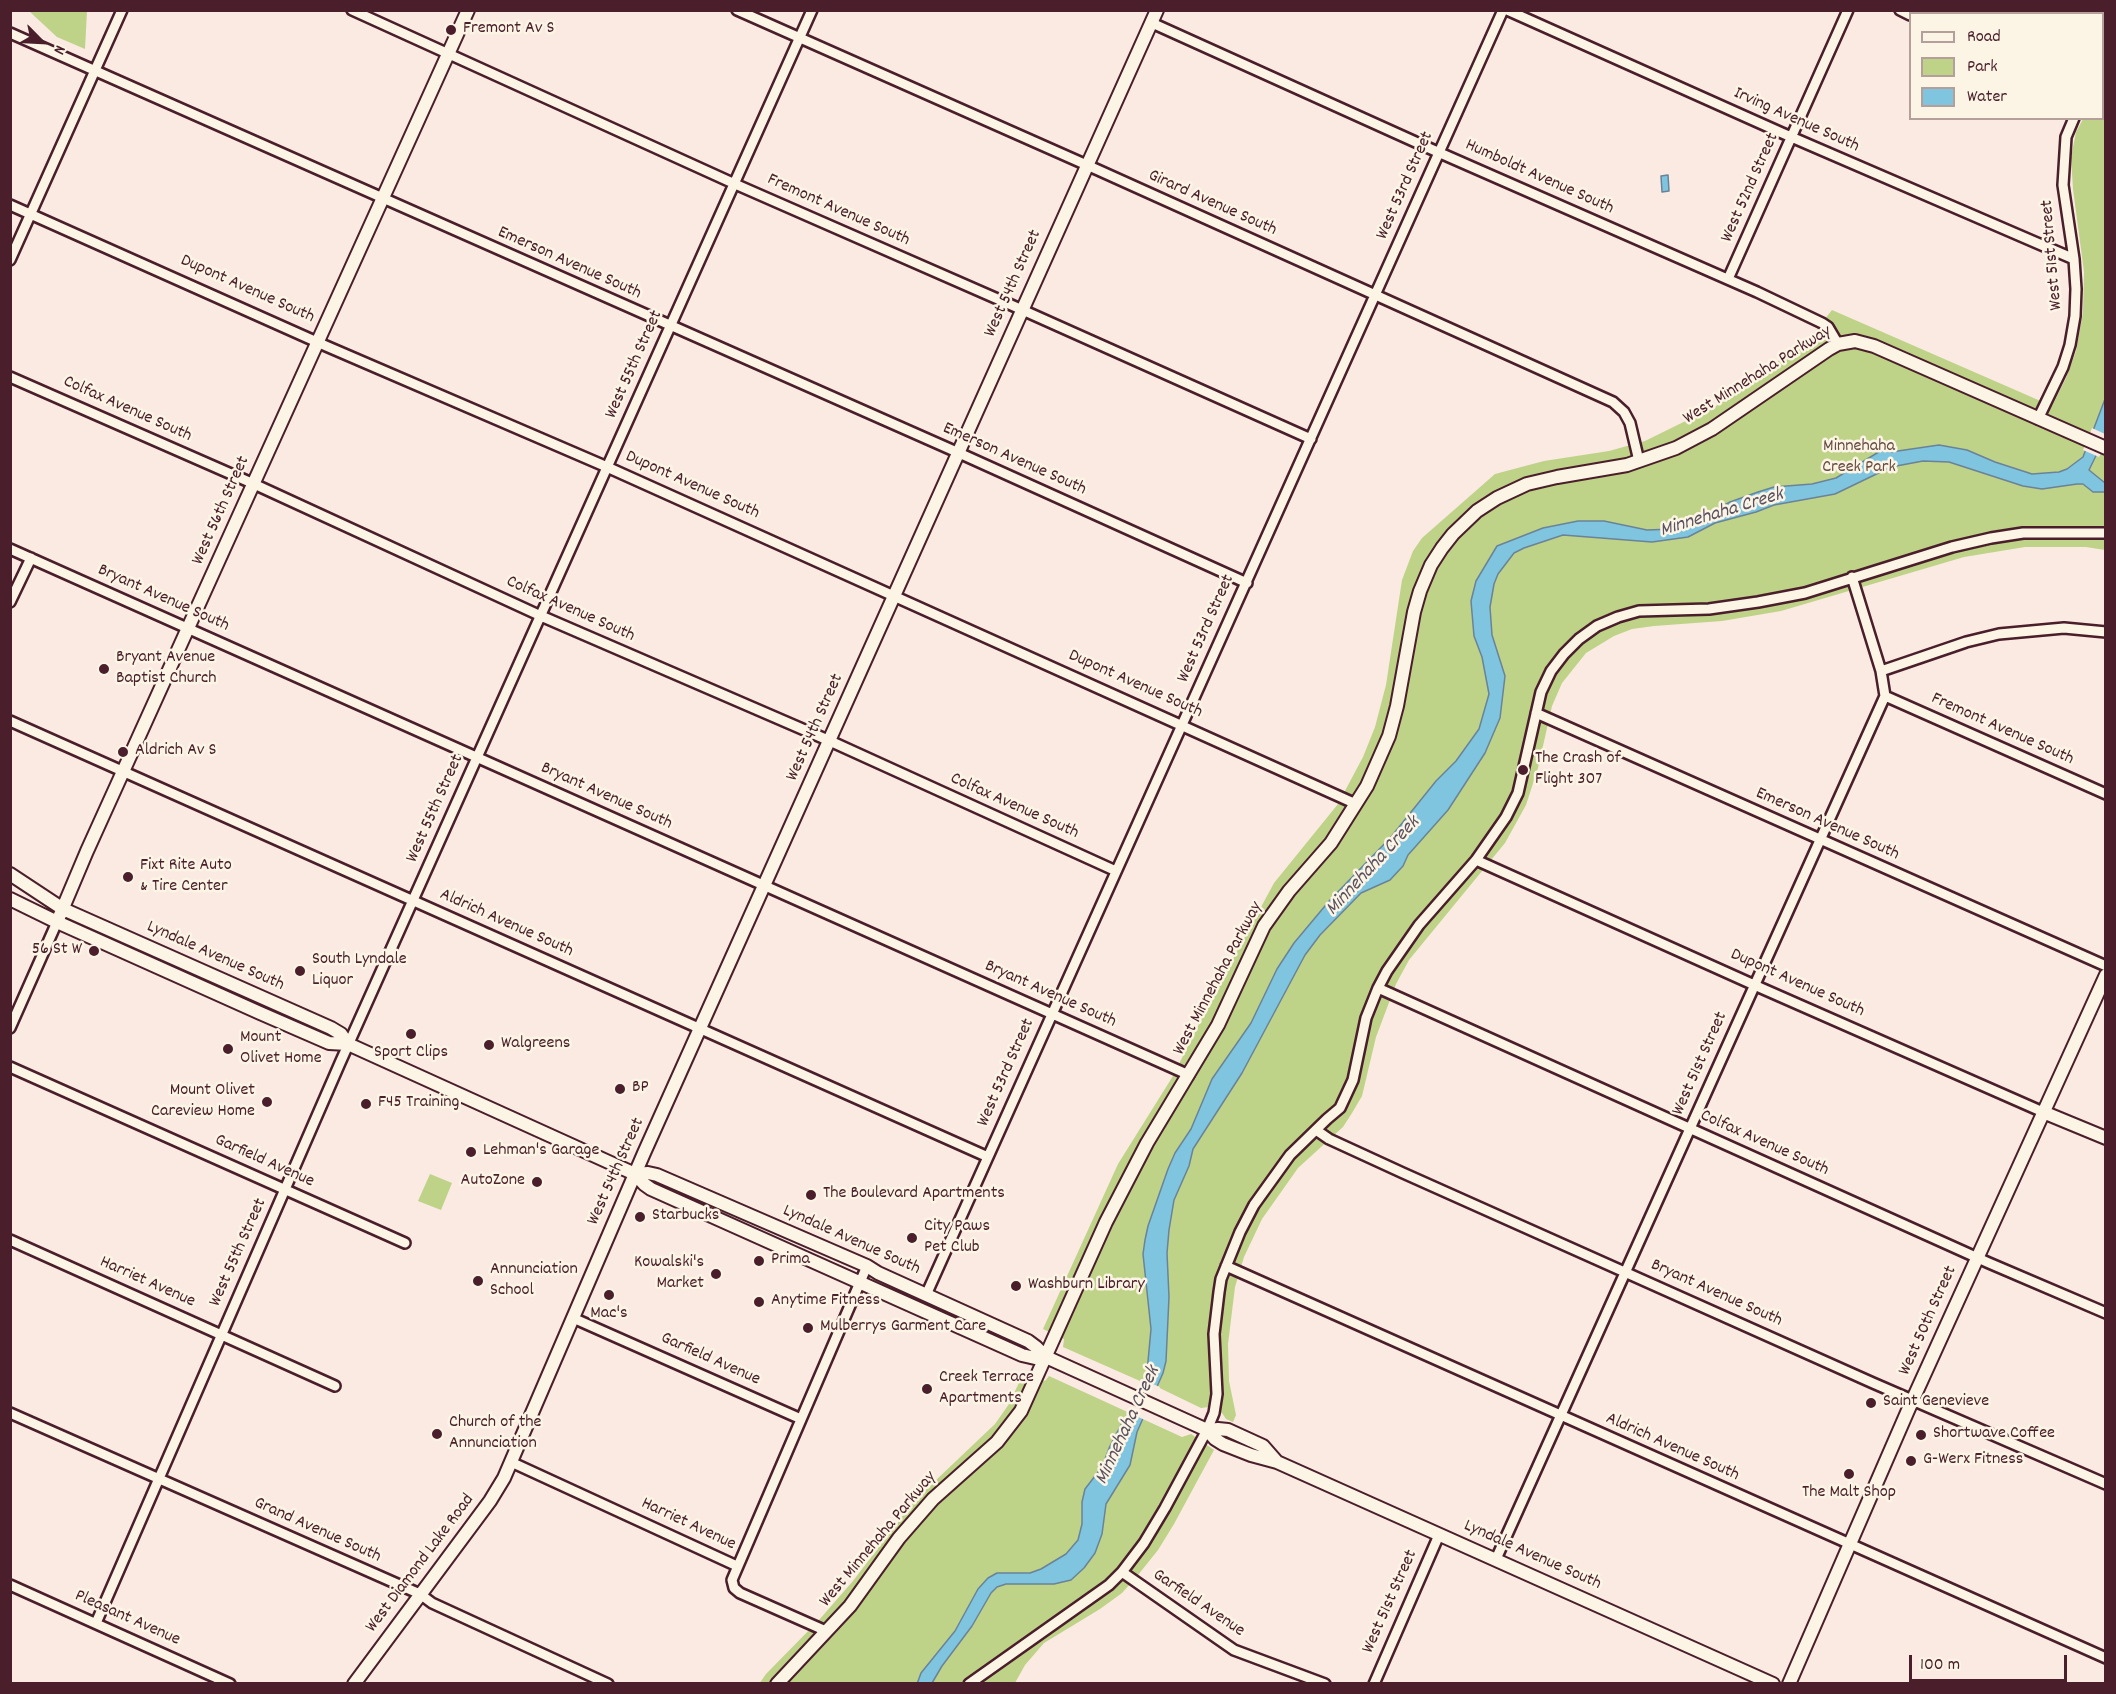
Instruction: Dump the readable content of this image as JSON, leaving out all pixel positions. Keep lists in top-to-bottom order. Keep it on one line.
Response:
{"streets":{"street":["Irving Avenue South","Humboldt Avenue South","West 53rd Street","West 52nd Street","Girard Avenue South","Fremont Avenue South","West 51st Street","Emerson Avenue South","West 54th Street","Dupont Avenue South","West 55th Street","West Minnehaha Parkway","Colfax Avenue South","West 56th Street","Bryant Avenue South","Aldrich Avenue South","Lyndale Avenue South","Garfield Avenue","Harriet Avenue","West 50th Street","Grand Avenue South","West Diamond Lake Road","Pleasant Avenue"]},"crossings":[["Irving Avenue South","West 53rd Street"],["Irving Avenue South","West 52nd Street"],["Irving Avenue South","West 51st Street"],["Humboldt Avenue South","West 53rd Street"],["Humboldt Avenue South","West 52nd Street"],["Humboldt Avenue South","West 54th Street"],["Humboldt Avenue South","West Minnehaha Parkway"],["West 53rd Street","Girard Avenue South"],["West 53rd Street","Fremont Avenue South"],["West 53rd Street","Emerson Avenue South"],["West 53rd Street","Dupont Avenue South"],["West 53rd Street","Colfax Avenue South"],["West 53rd Street","Bryant Avenue South"],["West 53rd Street","Aldrich Avenue South"],["West 53rd Street","Lyndale Avenue South"],["Girard Avenue South","West 54th Street"],["Girard Avenue South","West 55th Street"],["Girard Avenue South","West Minnehaha Parkway"],["Fremont Avenue South","West 51st Street"],["Fremont Avenue South","West 54th Street"],["Fremont Avenue South","West 55th Street"],["Fremont Avenue South","West 56th Street"],["West 51st Street","Emerson Avenue South"],["West 51st Street","Dupont Avenue South"],["West 51st Street","West Minnehaha Parkway"],["West 51st Street","Colfax Avenue South"],["West 51st Street","Bryant Avenue South"],["West 51st Street","Aldrich Avenue South"],["West 51st Street","Lyndale Avenue South"],["Emerson Avenue South","West 54th Street"],["Emerson Avenue South","West 55th Street"],["Emerson Avenue South","West 56th Street"],["West 54th Street","Dupont Avenue South"],["West 54th Street","Colfax Avenue South"],["West 54th Street","Bryant Avenue South"],["West 54th Street","Aldrich Avenue South"],["West 54th Street","Lyndale Avenue South"],["West 54th Street","Garfield Avenue"],["West 54th Street","Harriet Avenue"],["West 54th Street","West Diamond Lake Road"],["Dupont Avenue South","West 55th Street"],["Dupont Avenue South","West Minnehaha Parkway"],["Dupont Avenue South","West 56th Street"],["Dupont Avenue South","West 50th Street"],["West 55th Street","Colfax Avenue South"],["West 55th Street","Bryant Avenue South"],["West 55th Street","Aldrich Avenue South"],["West 55th Street","Lyndale Avenue South"],["West 55th Street","Garfield Avenue"],["West 55th Street","Harriet Avenue"],["West 55th Street","Grand Avenue South"],["West 55th Street","Pleasant Avenue"],["West Minnehaha Parkway","Bryant Avenue South"],["West Minnehaha Parkway","Lyndale Avenue South"],["West Minnehaha Parkway","Harriet Avenue"],["Colfax Avenue South","West 56th Street"],["Colfax Avenue South","West 50th Street"],["West 56th Street","Bryant Avenue South"],["West 56th Street","Aldrich Avenue South"],["West 56th Street","Lyndale Avenue South"],["Bryant Avenue South","West 50th Street"],["Aldrich Avenue South","West 50th Street"],["Harriet Avenue","West Diamond Lake Road"],["Grand Avenue South","West Diamond Lake Road"]],"water":["Minnehaha Creek"],"parks":["Minnehaha Creek Park"],"places":["Fremont Av S","Bryant Avenue Baptist Church","Aldrich Av S","The Crash of Flight 307","Fixt Rite Auto & Tire Center","56 St W","South Lyndale Liquor","Sport Clips","Walgreens","Mount Olivet Home","BP","Mount Olivet Careview Home","F45 Training","Lehman's Garage","AutoZone","The Boulevard Apartments","Starbucks","City Paws Pet Club","Prima","Kowalski's Market","Annunciation School","Washburn Library","Mac's","Anytime Fitness","Mulberrys Garment Care","Creek Terrace Apartments","Saint Genevieve","Church of the Annunciation","Shortwave Coffee","G-Werx Fitness","The Malt Shop"],"legend":["Road","Park","Water"],"scale_bar":"100 m","north":"bottom right"}
